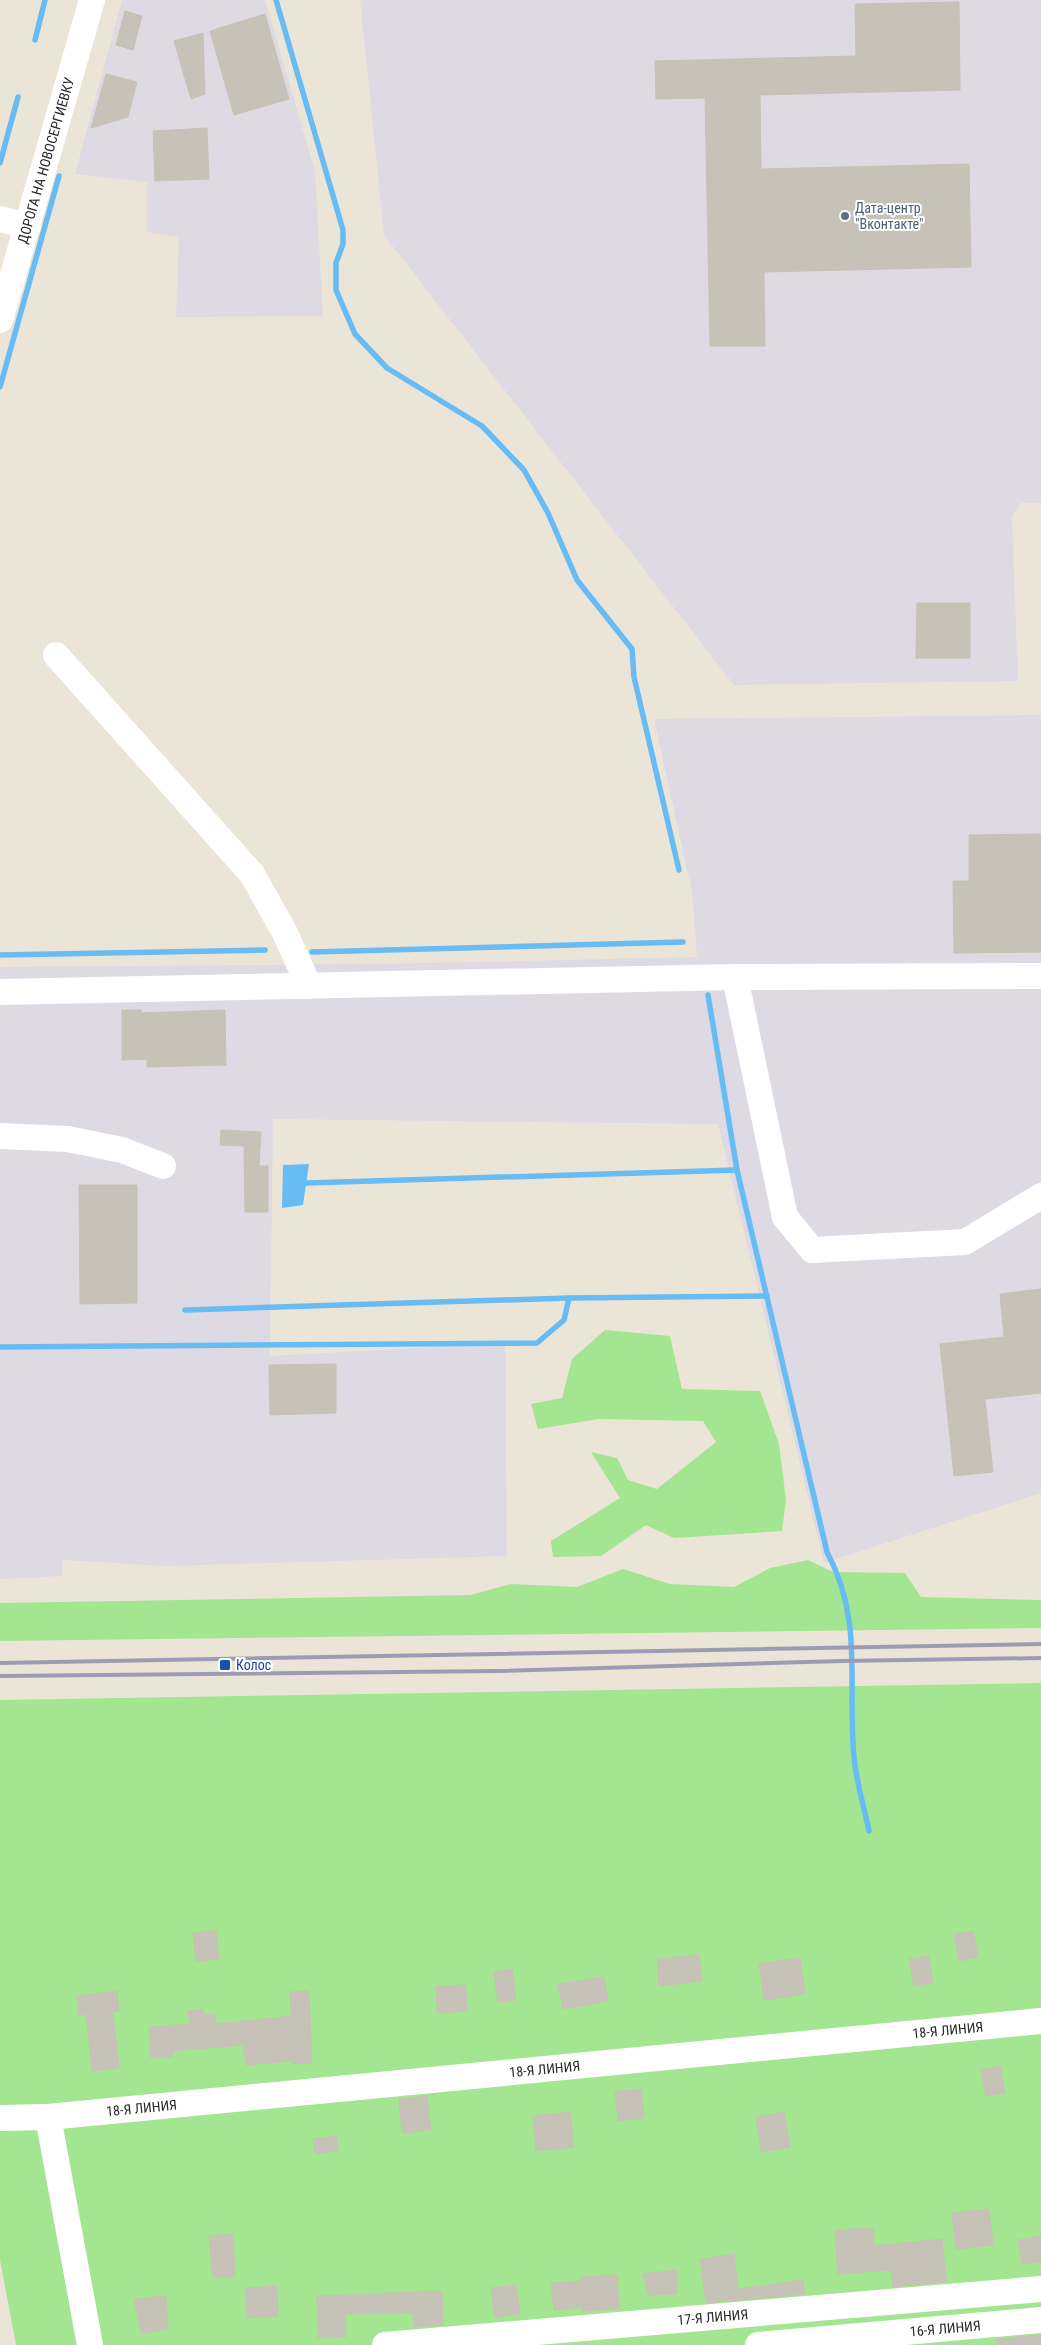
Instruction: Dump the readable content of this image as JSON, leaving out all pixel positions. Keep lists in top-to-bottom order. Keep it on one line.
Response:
{"streets":{"street":["ДОРОГА НА НОВОСЕРГИЕВКУ","18-Я ЛИНИЯ","17-Я ЛИНИЯ","16-Я ЛИНИЯ"]},"places":{"other":["Дата-центр \"Вконтакте\""],"transit":["Колос"]}}
